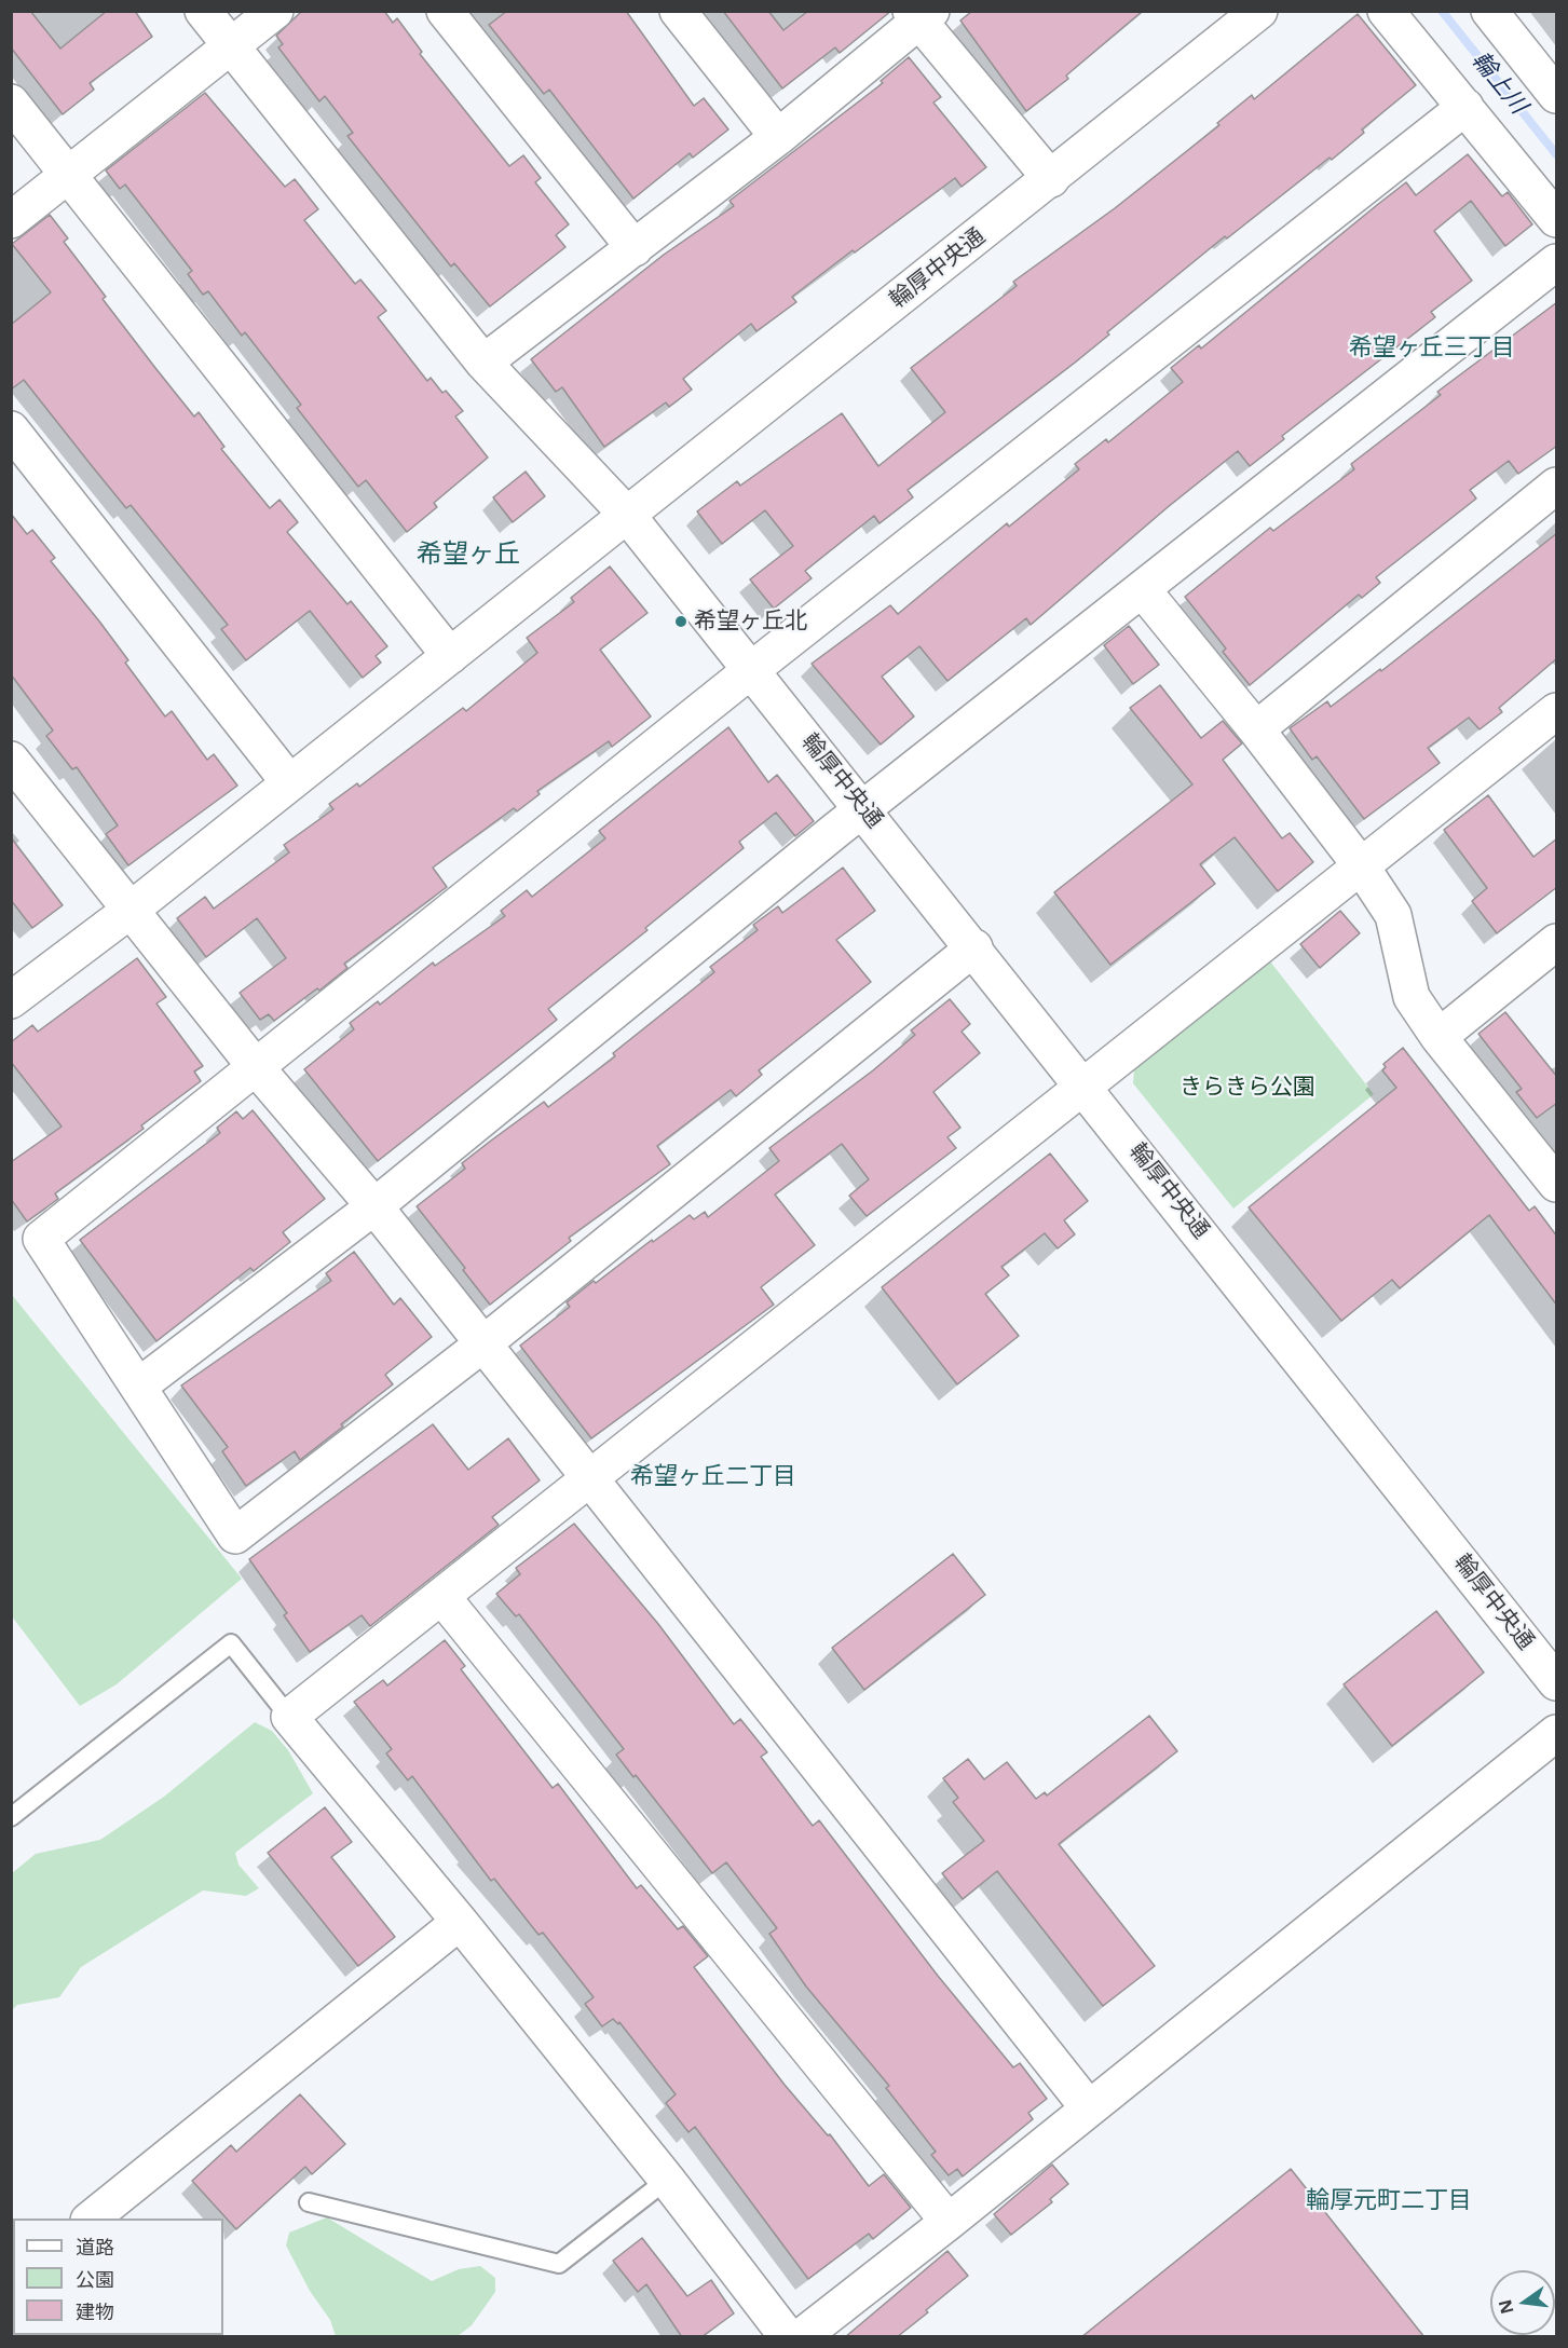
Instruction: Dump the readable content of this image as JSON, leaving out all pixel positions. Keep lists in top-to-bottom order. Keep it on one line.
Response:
{"streets":{"street":["輪厚中央通"]},"districts":["希望ヶ丘三丁目","希望ヶ丘","希望ヶ丘二丁目","輪厚元町二丁目"],"water":["輪上川"],"parks":["きらきら公園"],"places":["希望ヶ丘北"],"legend":["道路","公園","建物"],"north":"left"}
